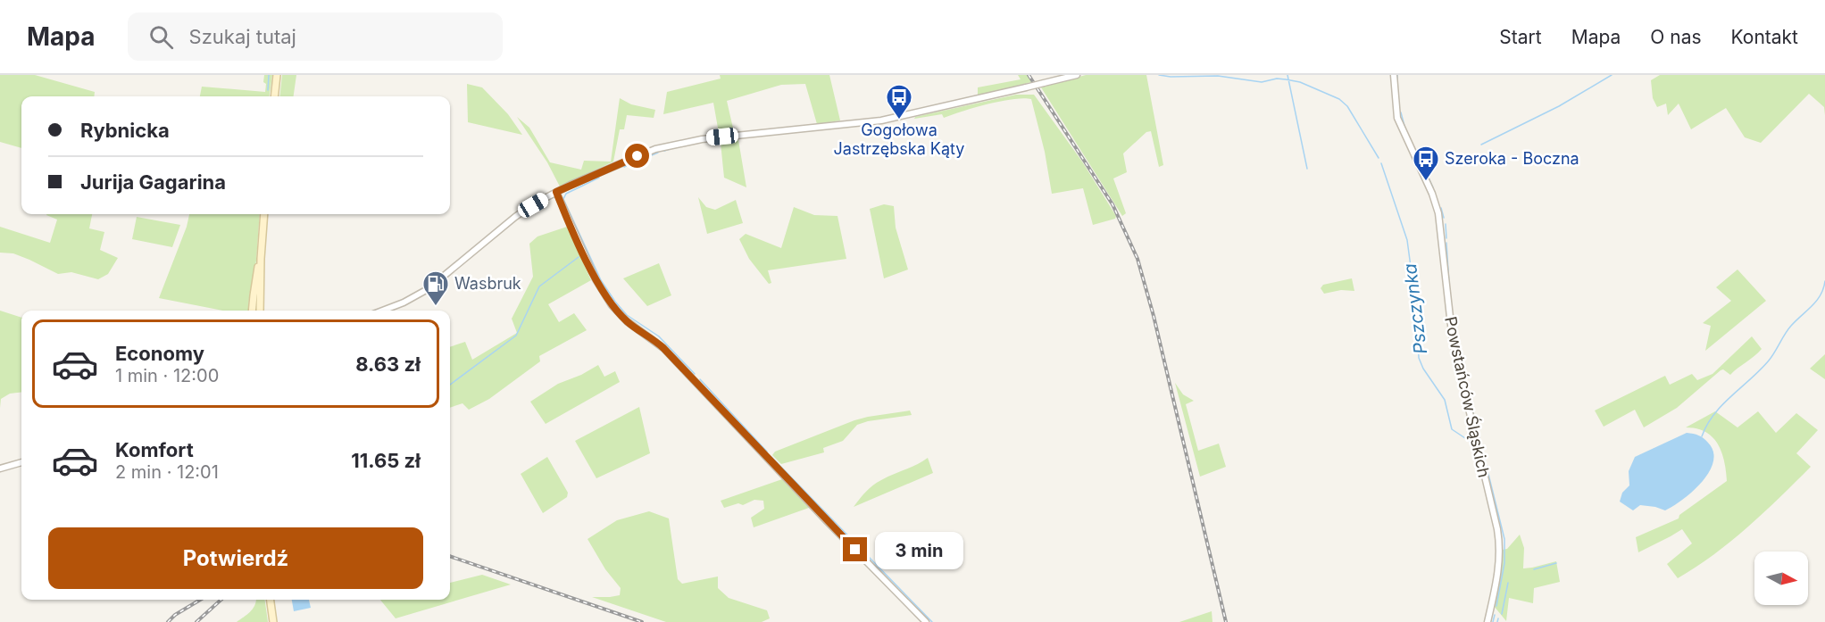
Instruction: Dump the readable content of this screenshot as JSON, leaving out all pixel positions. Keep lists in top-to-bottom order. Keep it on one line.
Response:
{"streets":{"street":["Powstańców Śląskich"]},"water":["Pszczynka"],"places":{"bus stop":["Gogołowa Jastrzębska Kąty","Szeroka - Boczna"],"fuel station":["Wasbruk"]},"north":"right","page":{"header":"Mapa","search":"Szukaj tutaj","nav":["Start","Mapa","O nas","Kontakt"],"banner":["Rybnicka","Jurija Gagarina"],"list":[{"name":"Economy","note":"1 min · 12:00","value":"8.63 zł"},{"name":"Komfort","note":"2 min · 12:01","value":"11.65 zł"}],"buttons":"Potwierdź","bubble":"3 min"}}
